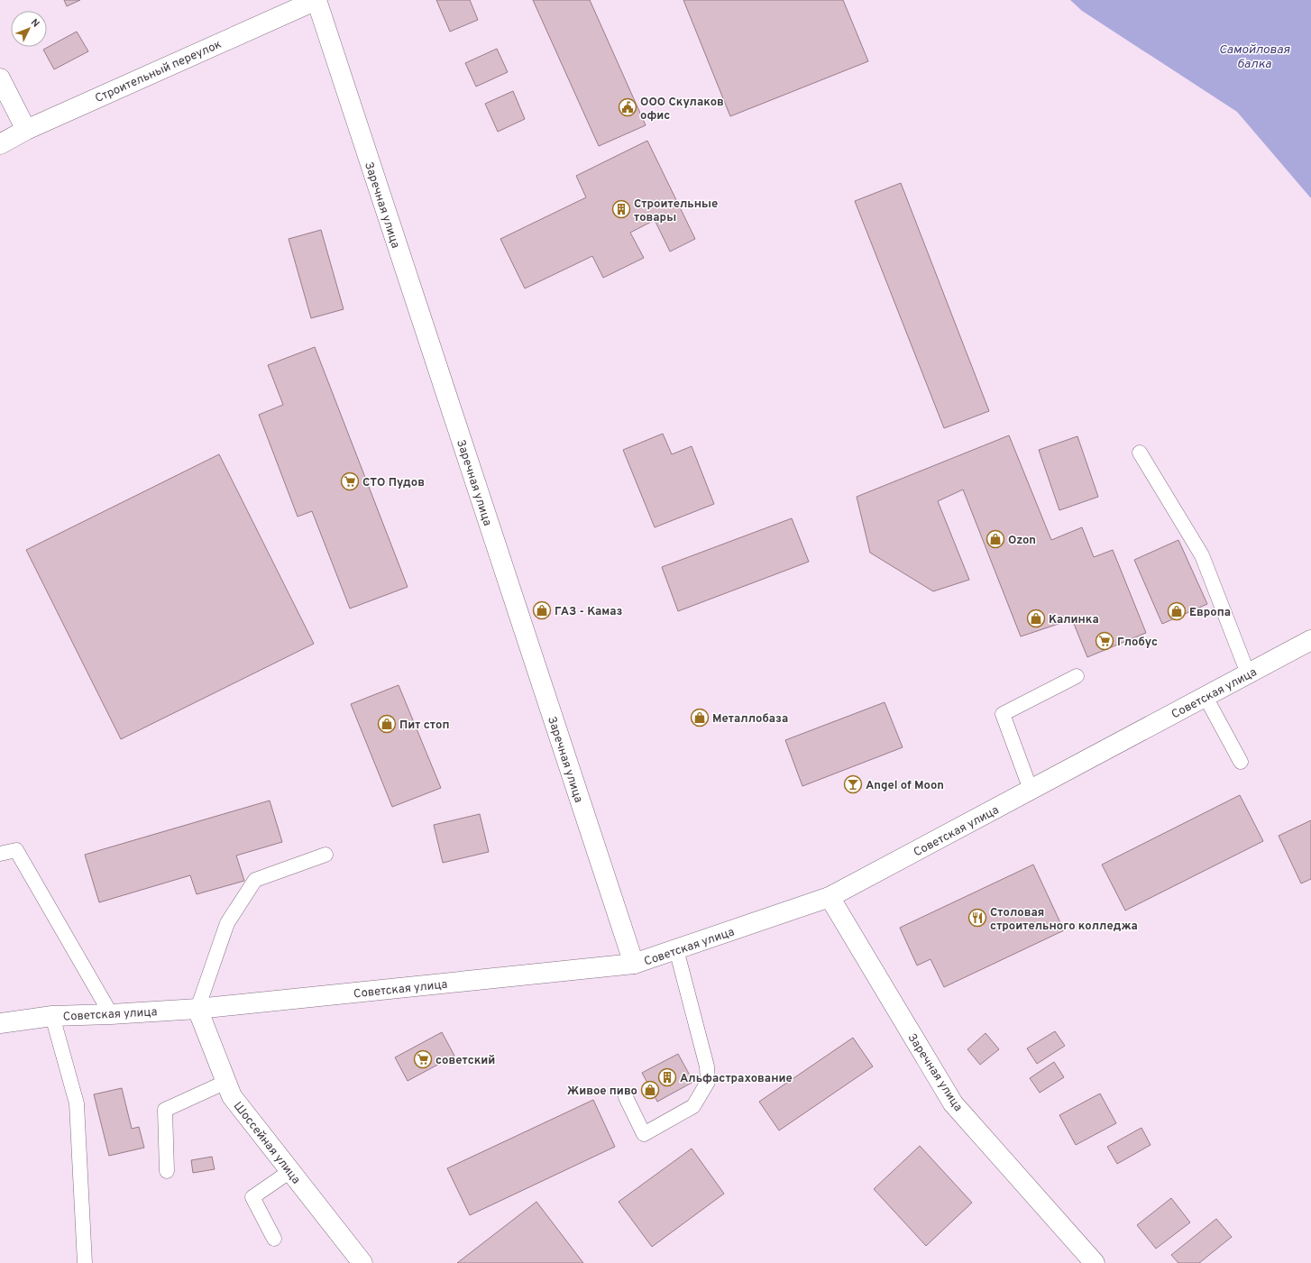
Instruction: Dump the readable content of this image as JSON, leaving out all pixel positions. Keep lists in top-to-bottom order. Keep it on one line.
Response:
{"streets":{"street":["Строительный переулок","Заречная улица","Советская улица","Шоссейная улица"]},"crossings":[["Строительный переулок","Заречная улица"],["Заречная улица","Советская улица"],["Советская улица","Шоссейная улица"]],"water":["Самойловая балка"],"places":{"public building":["ООО Скулаков офис"],"building":["Строительные товары","Альфастрахование"],"supermarket":["СТО Пудов","Глобус","советский"],"shop":["Ozon","ГАЗ - Камаз","Европа","Калинка","Металлобаза","Пит стоп","Живое пиво"],"bar":["Angel of Moon"],"restaurant":["Столовая строительного колледжа"]},"north":"top right"}
